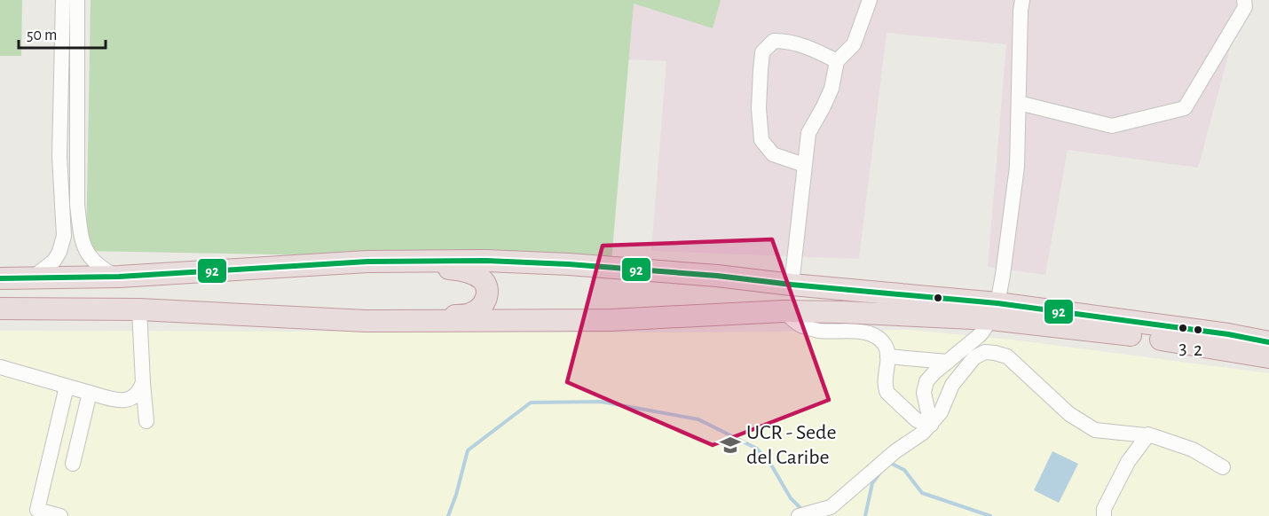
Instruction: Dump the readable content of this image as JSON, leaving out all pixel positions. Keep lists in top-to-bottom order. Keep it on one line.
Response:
{"places":{"other":["3","2"],"school or university":["UCR - Sede del Caribe"]},"lines":["transit line 92"],"scale_bar":"50 m"}
